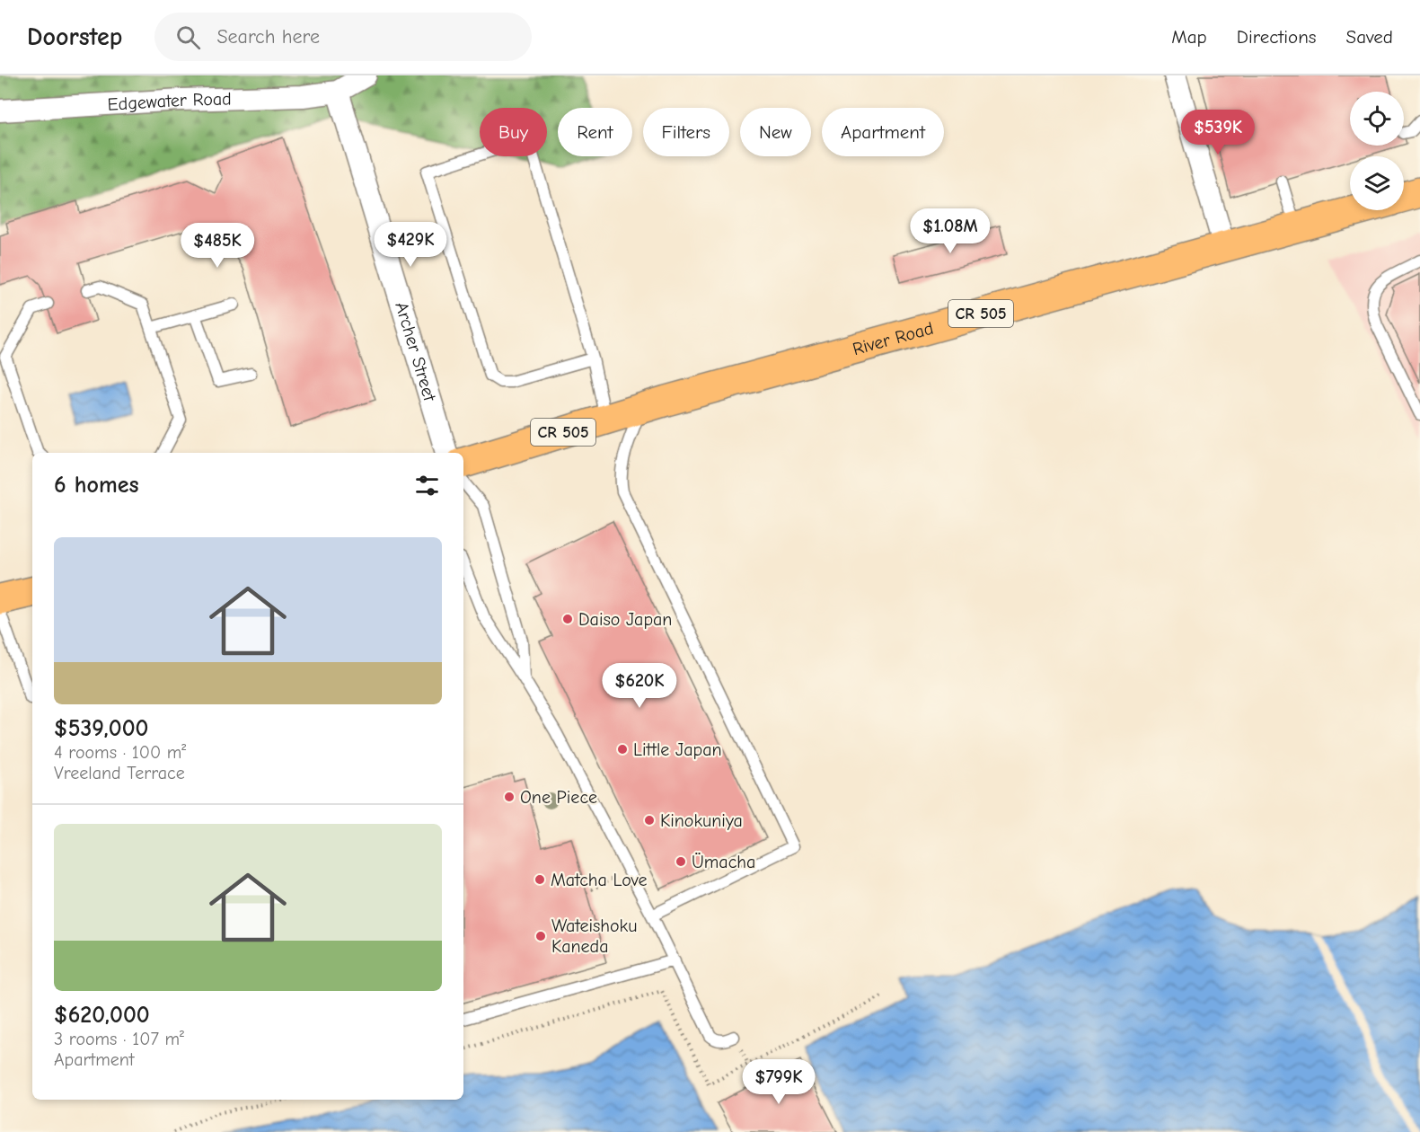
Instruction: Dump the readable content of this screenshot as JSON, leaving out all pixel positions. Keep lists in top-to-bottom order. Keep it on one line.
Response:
{"streets":{"main road":["CR 505","River Road"],"street":["Edgewater Road","Archer Street"]},"crossings":[["Edgewater Road","Archer Street"]],"places":["Daiso Japan","Little Japan","One Piece","Kinokuniya","Ümacha","Matcha Love","Wateishoku Kaneda"],"page":{"header":"Doorstep","search":"Search here","nav":["Map","Directions","Saved"],"chip":["Buy","Rent","Filters","New","Apartment"],"price":["$539K","$1.08M","$429K","$485K","$620K","$799K"],"heading":"6 homes","list":[{"name":"$539,000","note":"4 rooms · 100 m² · Vreeland Terrace"},{"name":"$620,000","note":"3 rooms · 107 m² · Apartment"}]}}
